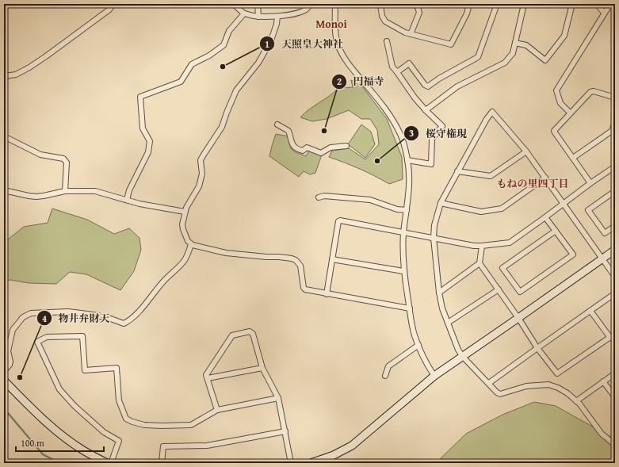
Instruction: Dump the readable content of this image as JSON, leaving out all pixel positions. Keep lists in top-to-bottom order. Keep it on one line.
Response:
{"districts":["Monoi","もねの里四丁目"],"places":["天照皇大神社","円福寺","桜守権現","物井弁財天"],"scale_bar":"100 m"}
